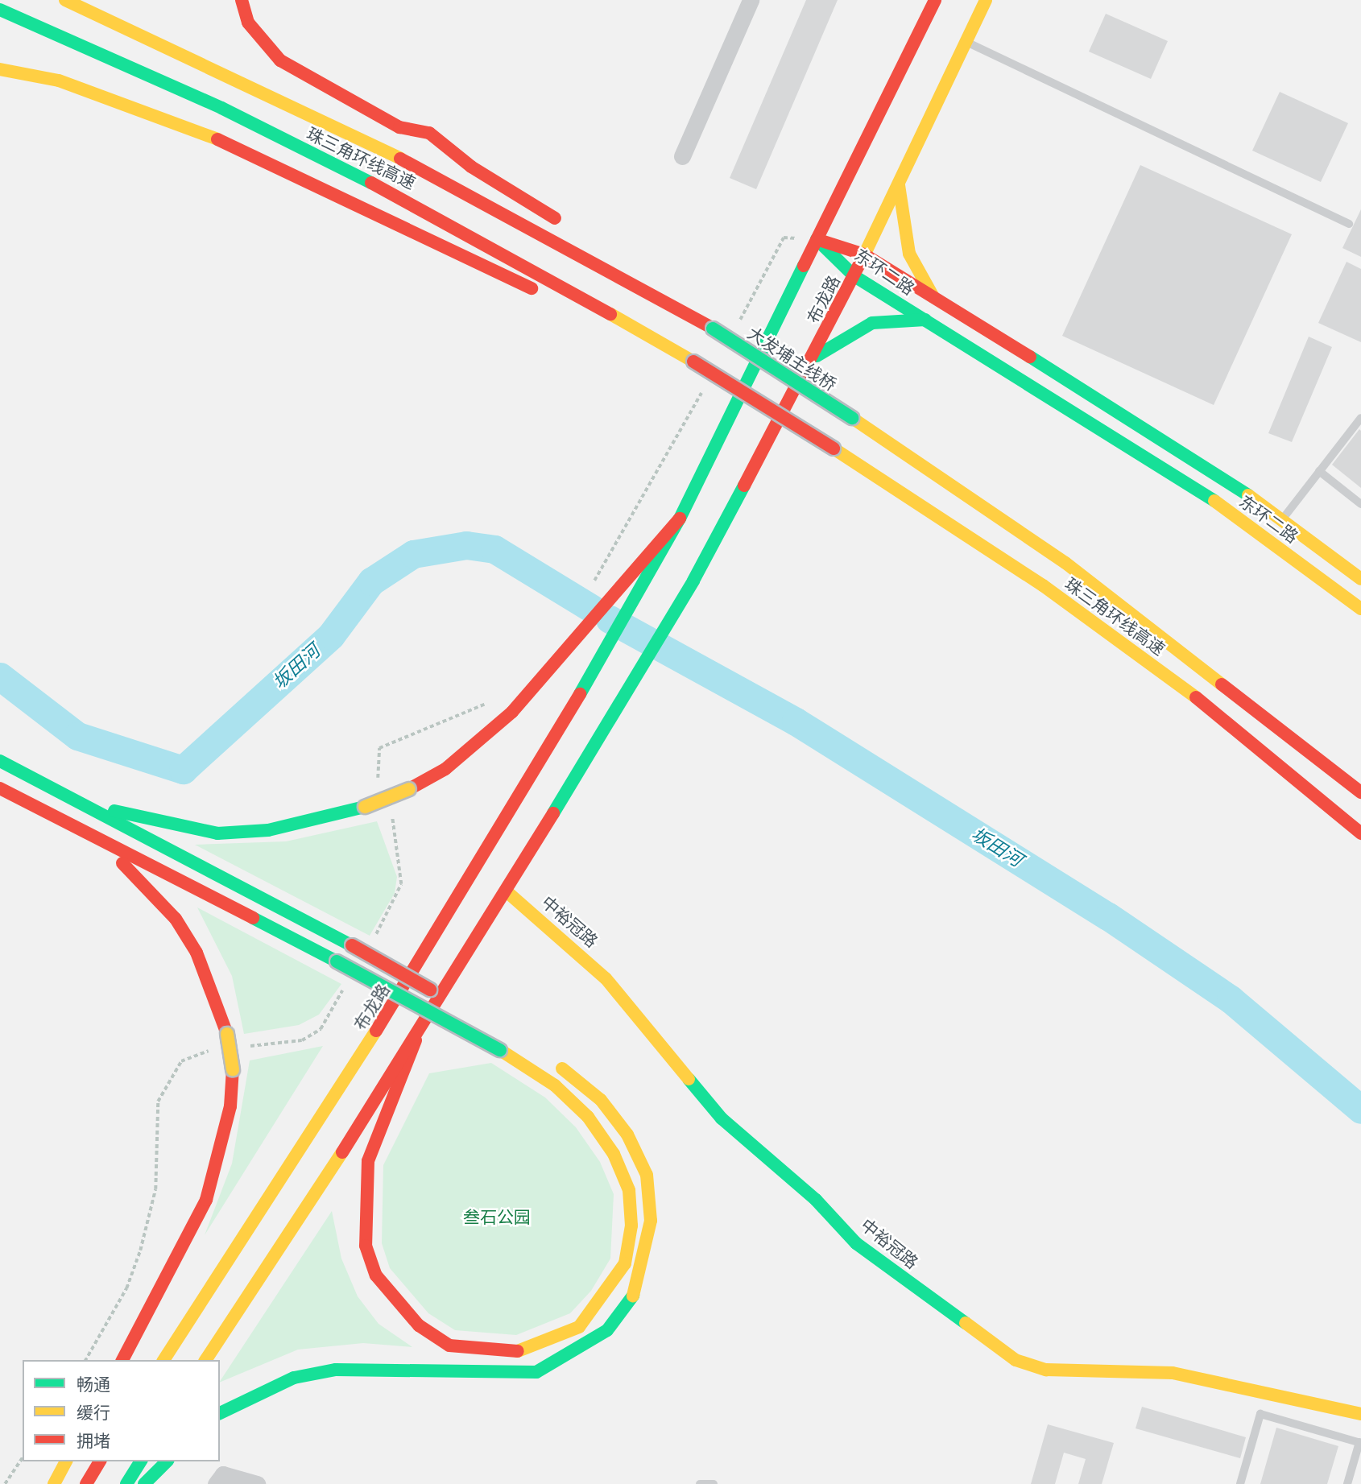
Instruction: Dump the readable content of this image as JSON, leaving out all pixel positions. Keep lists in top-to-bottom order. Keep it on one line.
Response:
{"streets":{"main road":["珠三角环线高速","东环二路","布龙路","大发埔主线桥","中裕冠路"]},"crossings":[["珠三角环线高速","大发埔主线桥"],["东环二路","布龙路"],["布龙路","中裕冠路"]],"water":["坂田河"],"parks":["叁石公园"],"legend":["畅通","缓行","拥堵"]}
